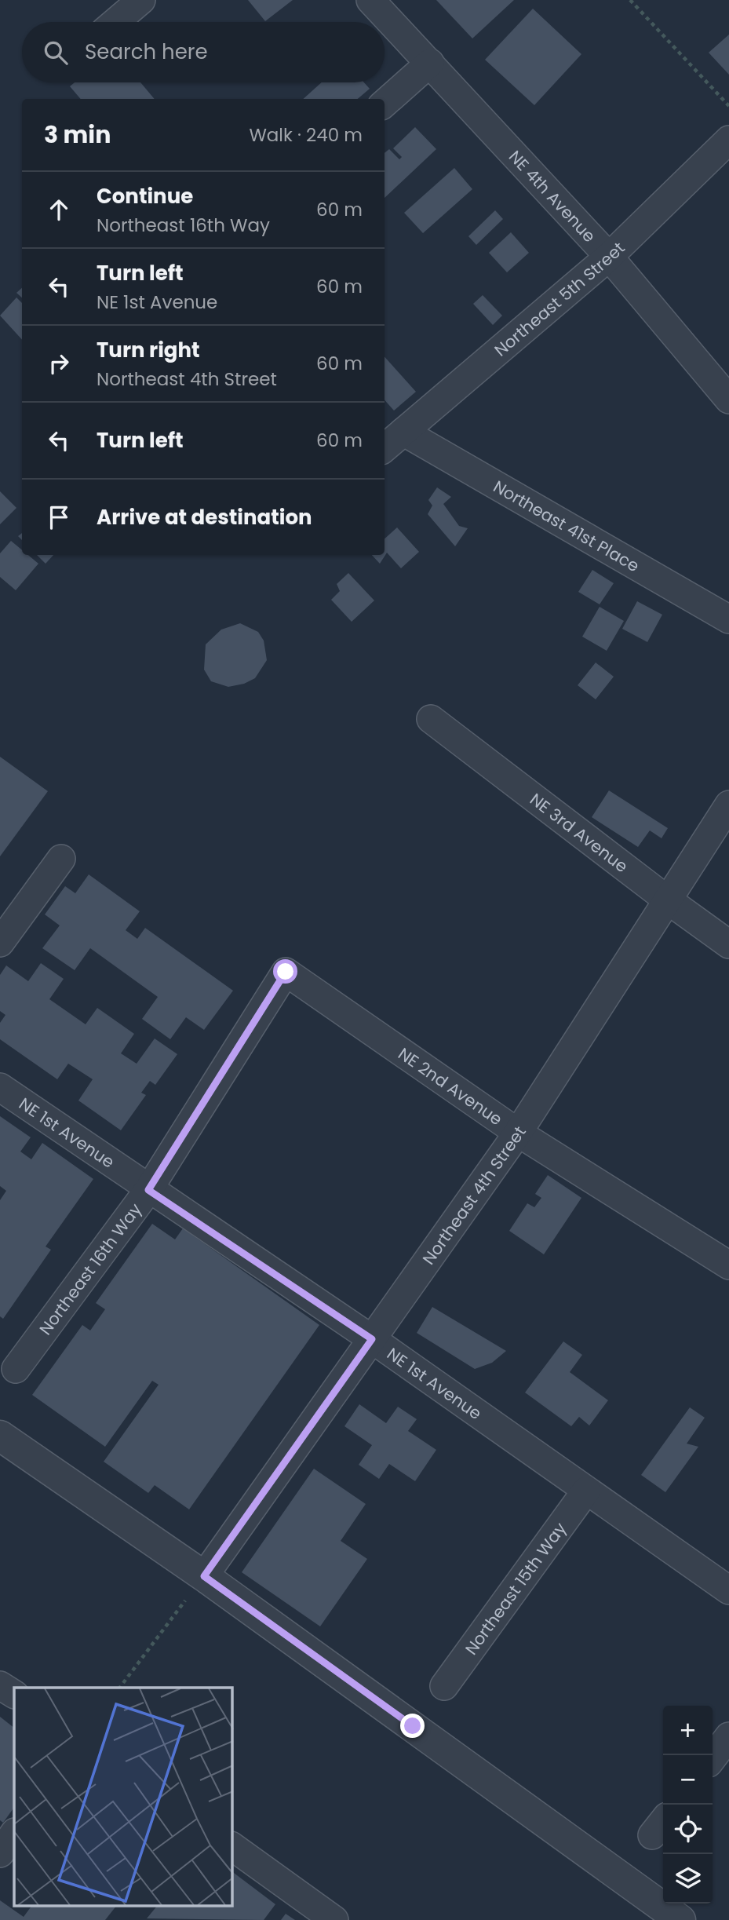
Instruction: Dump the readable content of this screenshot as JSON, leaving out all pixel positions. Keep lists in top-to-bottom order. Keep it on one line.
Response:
{"streets":{"street":["NE 4th Avenue","Northeast 5th Street","Northeast 41st Place","NE 3rd Avenue","NE 2nd Avenue","NE 1st Avenue","Northeast 4th Street","Northeast 16th Way","Northeast 15th Way"]},"crossings":[["NE 4th Avenue","Northeast 5th Street"],["Northeast 5th Street","Northeast 41st Place"],["NE 3rd Avenue","Northeast 4th Street"],["NE 2nd Avenue","Northeast 4th Street"],["NE 2nd Avenue","Northeast 16th Way"],["NE 1st Avenue","Northeast 4th Street"],["NE 1st Avenue","Northeast 16th Way"],["NE 1st Avenue","Northeast 15th Way"]],"page":{"search":"Search here","heading":["3 min","Walk · 240 m"],"list":[["Continue","Northeast 16th Way","60 m"],["Turn left","NE 1st Avenue","60 m"],["Turn right","Northeast 4th Street","60 m"],["Turn left","60 m"],"Arrive at destination"],"map_buttons":["+","−"]}}
